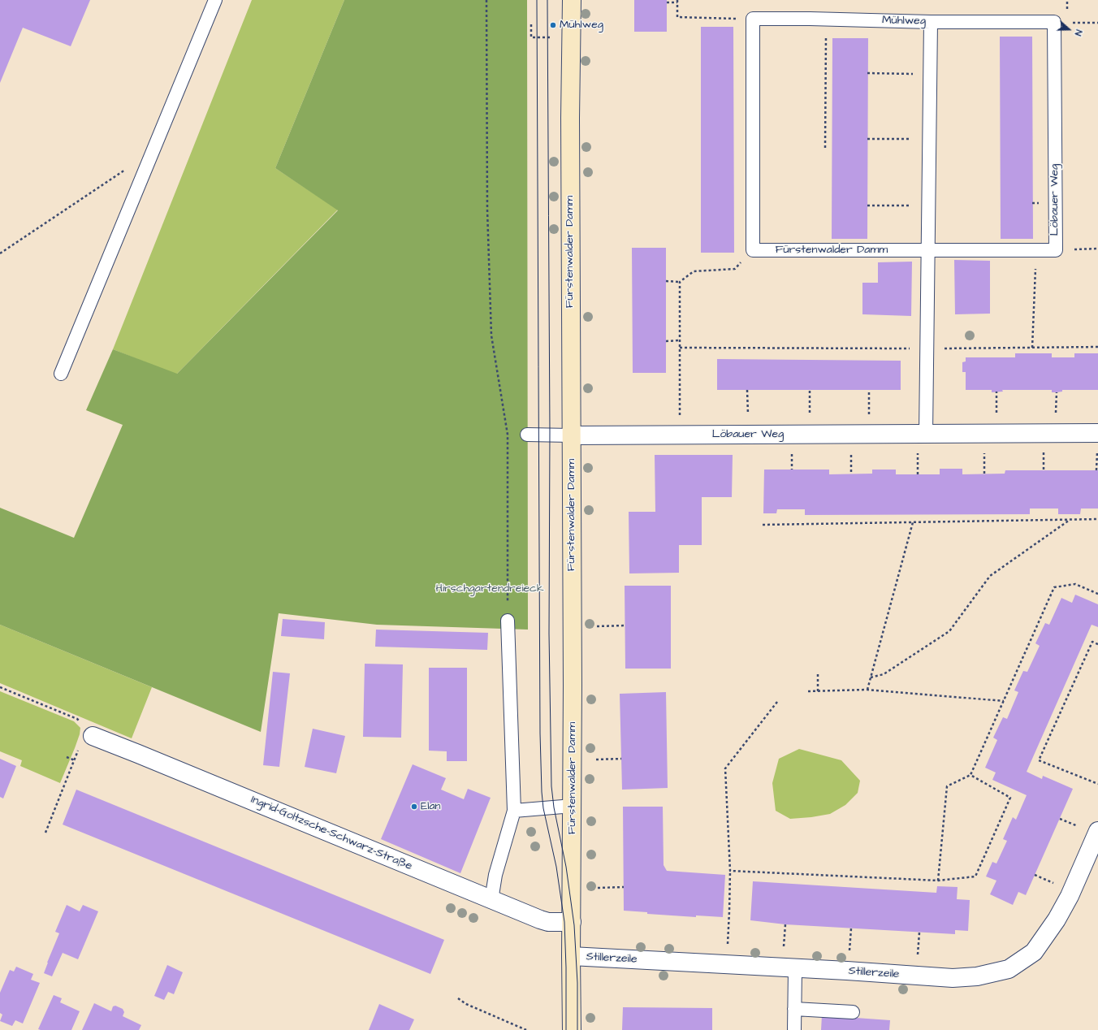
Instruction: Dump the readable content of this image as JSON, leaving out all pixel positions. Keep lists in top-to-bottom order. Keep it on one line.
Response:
{"streets":{"main road":["Fürstenwalder Damm"],"street":["Löbauer Weg","Ingrid-Goltzsche-Schwarz-Straße","Stillerzeile"],"lane":["Mühlweg"]},"crossings":[["Mühlweg","Löbauer Weg"],["Löbauer Weg","Fürstenwalder Damm"],["Fürstenwalder Damm","Ingrid-Goltzsche-Schwarz-Straße"],["Fürstenwalder Damm","Stillerzeile"]],"parks":["Hirschgartendreieck"],"places":["Mühlweg","Elan"],"north":"right"}
